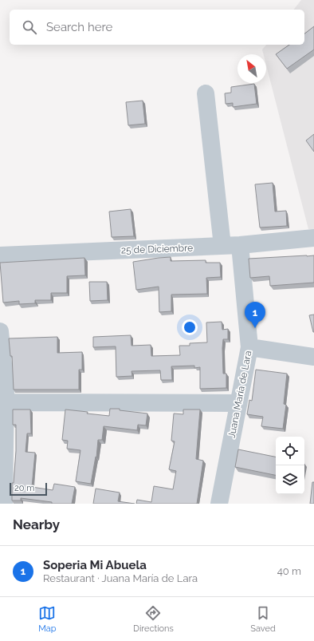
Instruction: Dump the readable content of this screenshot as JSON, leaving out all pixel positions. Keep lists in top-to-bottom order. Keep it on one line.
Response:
{"streets":{"street":["25 de Diciembre","Juana María de Lara"]},"crossings":[["25 de Diciembre","Juana María de Lara"]],"scale_bar":"20 m","north":"top left","page":{"search":"Search here","pins":"1","scale":"20 m","heading":"Nearby","list":[{"mark":"1","name":"Soperia Mi Abuela","note":"Restaurant · Juana María de Lara","value":"40 m"}],"nav":["Map","Directions","Saved"]}}
